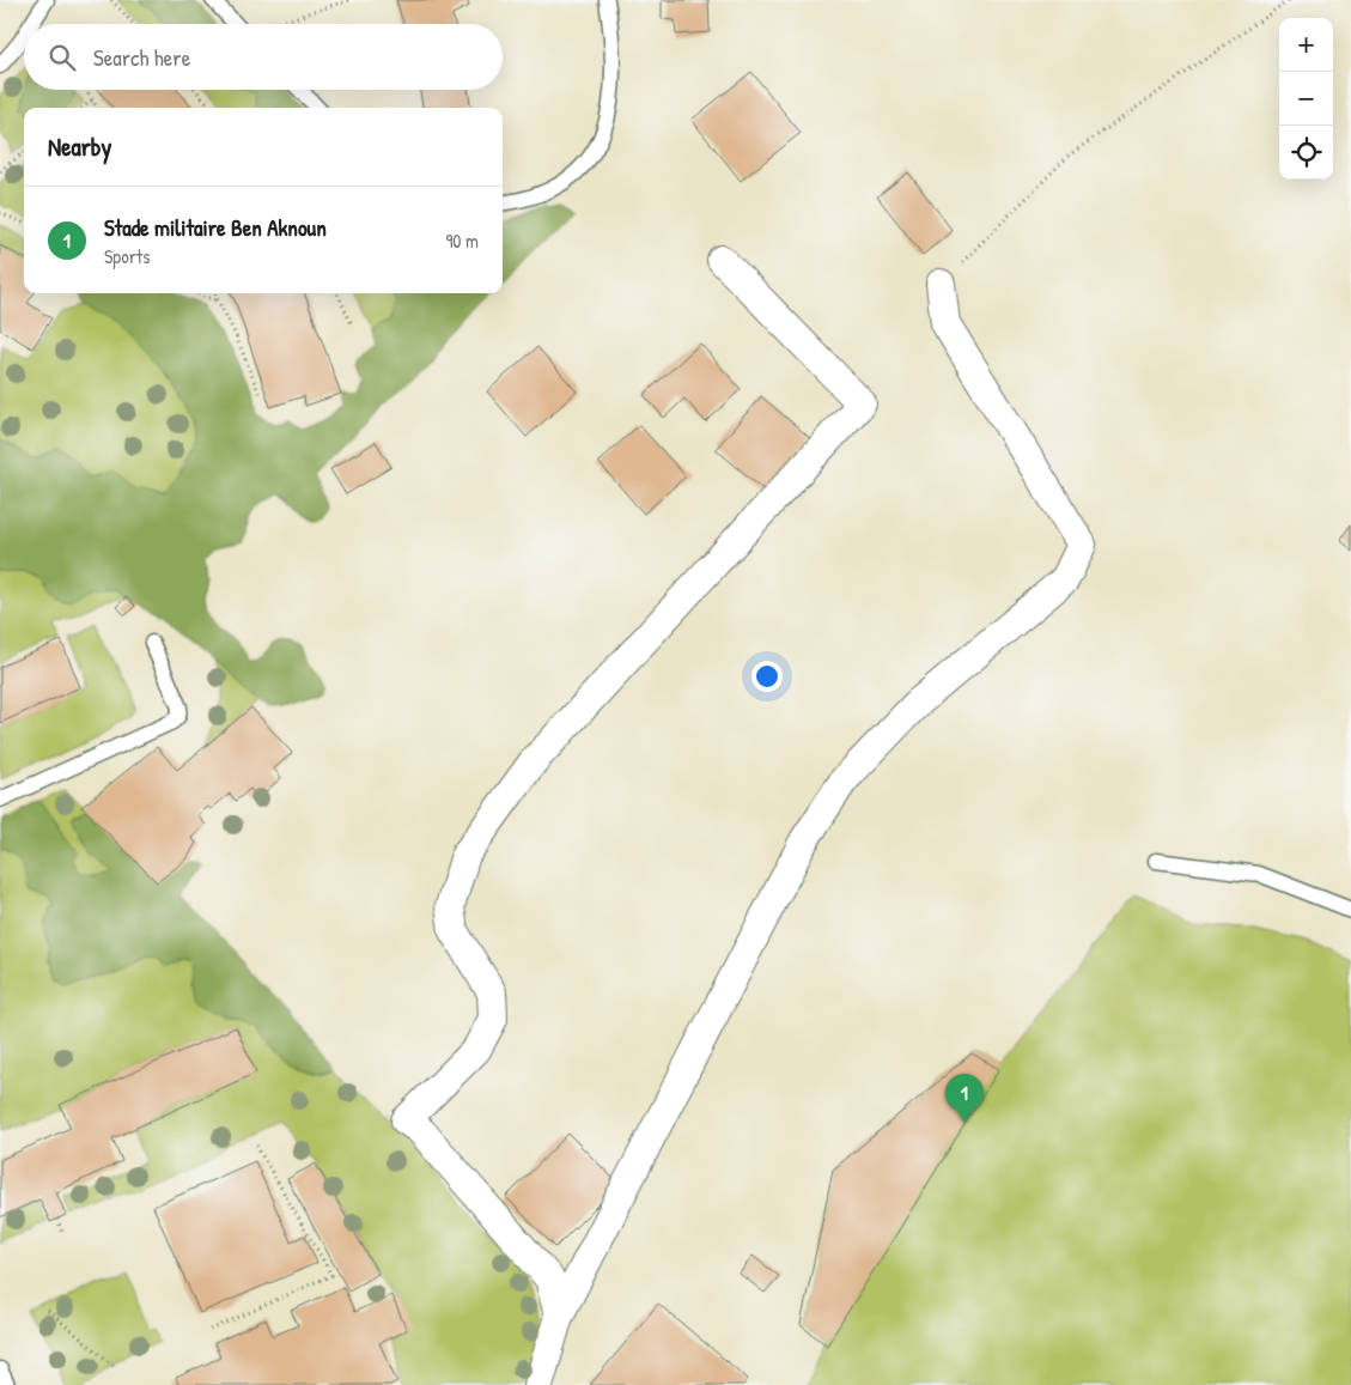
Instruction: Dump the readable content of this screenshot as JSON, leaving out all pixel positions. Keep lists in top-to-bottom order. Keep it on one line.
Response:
{"page":{"map_buttons":["+","−"],"search":"Search here","heading":"Nearby","list":[{"mark":"1","name":"Stade militaire Ben Aknoun","note":"Sports","value":"90 m"}],"pins":"1"}}
